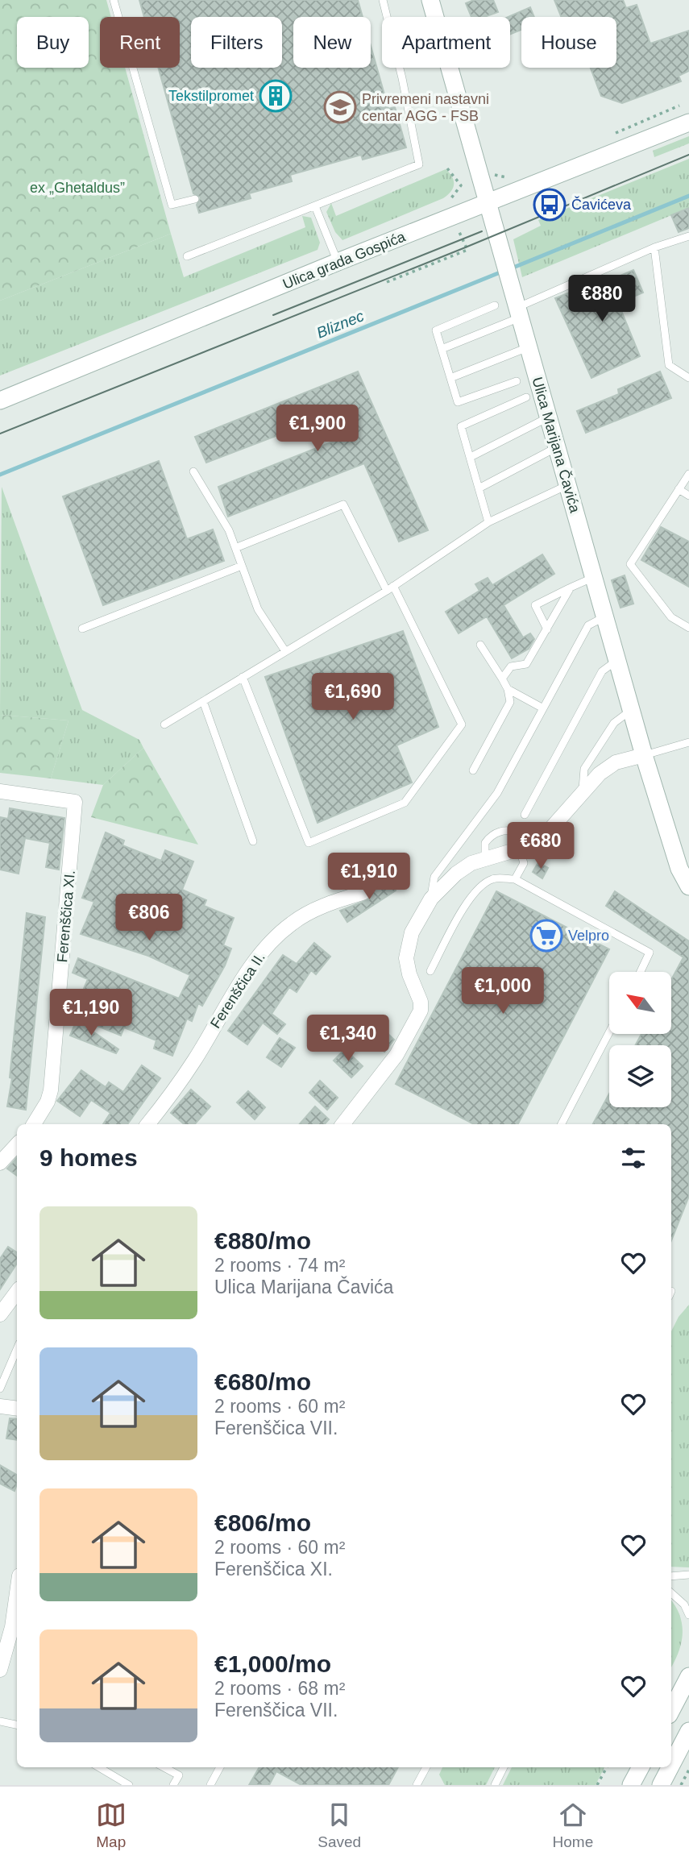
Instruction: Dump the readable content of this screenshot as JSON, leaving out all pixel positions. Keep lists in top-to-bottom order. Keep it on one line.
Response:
{"streets":{"street":["Ulica grada Gospića","Ulica Marijana Čavića","Ferenščica XI.","Ferenščica II."]},"crossings":[["Ulica grada Gospića","Ulica Marijana Čavića"]],"water":["Bliznec"],"parks":["ex „Ghetaldus”"],"places":{"building":["Tekstilpromet"],"school or university":["Privremeni nastavni centar AGG - FSB"],"bus stop":["Čavićeva"],"supermarket":["Velpro"]},"north":"top left","page":{"chip":["Buy","Rent","Filters","New","Apartment","House"],"price":["€880","€1,900","€1,690","€680","€1,910","€806","€1,000","€1,190","€1,340"],"heading":"9 homes","list":[{"name":"€880/mo","note":"2 rooms · 74 m² · Ulica Marijana Čavića"},{"name":"€680/mo","note":"2 rooms · 60 m² · Ferenščica VII."},{"name":"€806/mo","note":"2 rooms · 60 m² · Ferenščica XI."},{"name":"€1,000/mo","note":"2 rooms · 68 m² · Ferenščica VII."}],"tabs":["Map","Saved","Home"]}}
